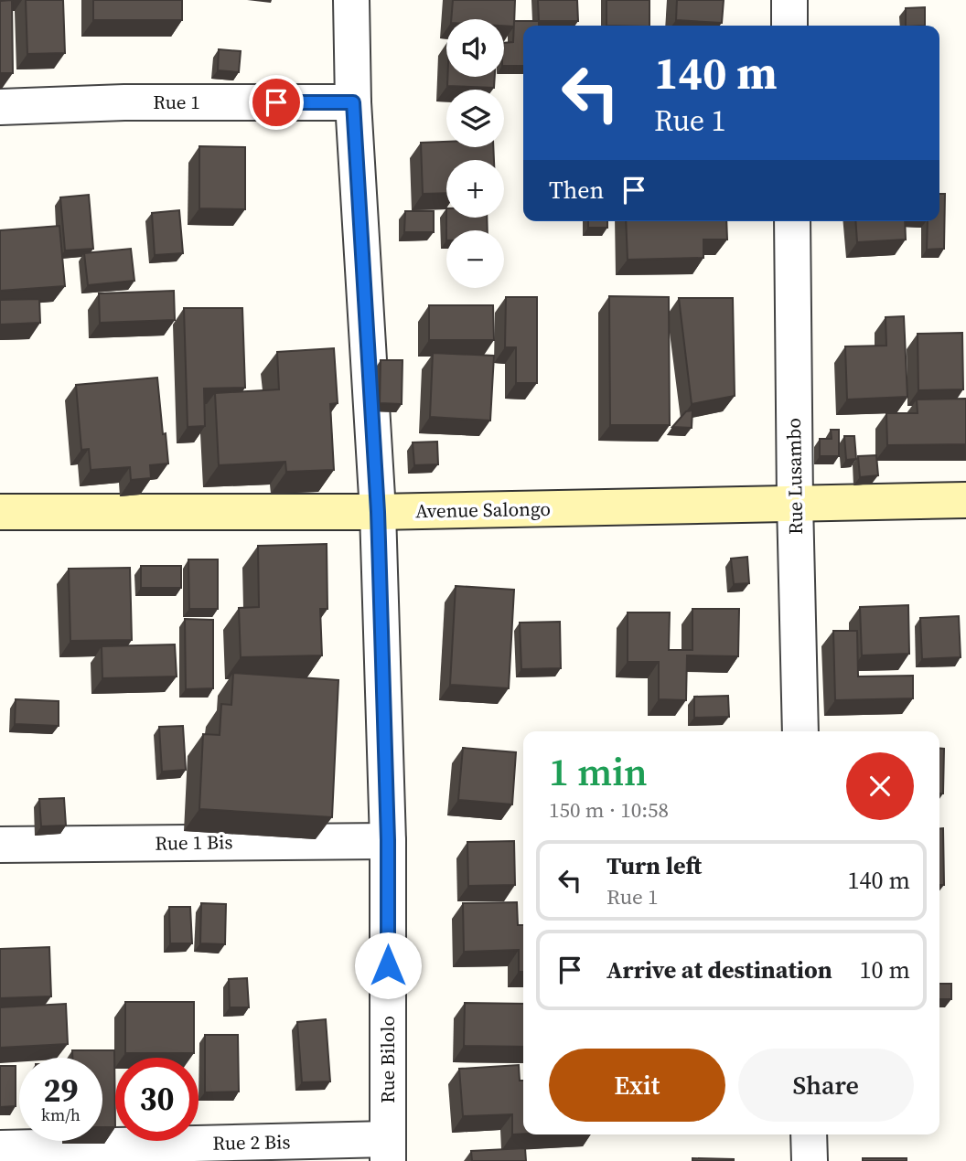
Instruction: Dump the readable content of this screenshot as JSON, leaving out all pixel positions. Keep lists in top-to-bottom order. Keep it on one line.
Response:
{"streets":{"street":["Rue 1","Rue Lusambo","Avenue Salongo","Rue 1 Bis","Rue Bilolo","Rue 2 Bis"]},"crossings":[["Rue 1","Rue Bilolo"],["Rue Lusambo","Avenue Salongo"],["Avenue Salongo","Rue Bilolo"],["Rue 1 Bis","Rue Bilolo"],["Rue Bilolo","Rue 2 Bis"]],"page":{"map_buttons":["+","−"],"turn":["140 m","Rue 1"],"then":"Then","heading":["1 min","150 m · 10:58"],"list":[{"name":"Turn left","note":"Rue 1","value":"140 m"},{"name":"Arrive at destination","value":"10 m"}],"buttons":["Exit","Share"],"speed":"29 km/h","limit":"30"}}
